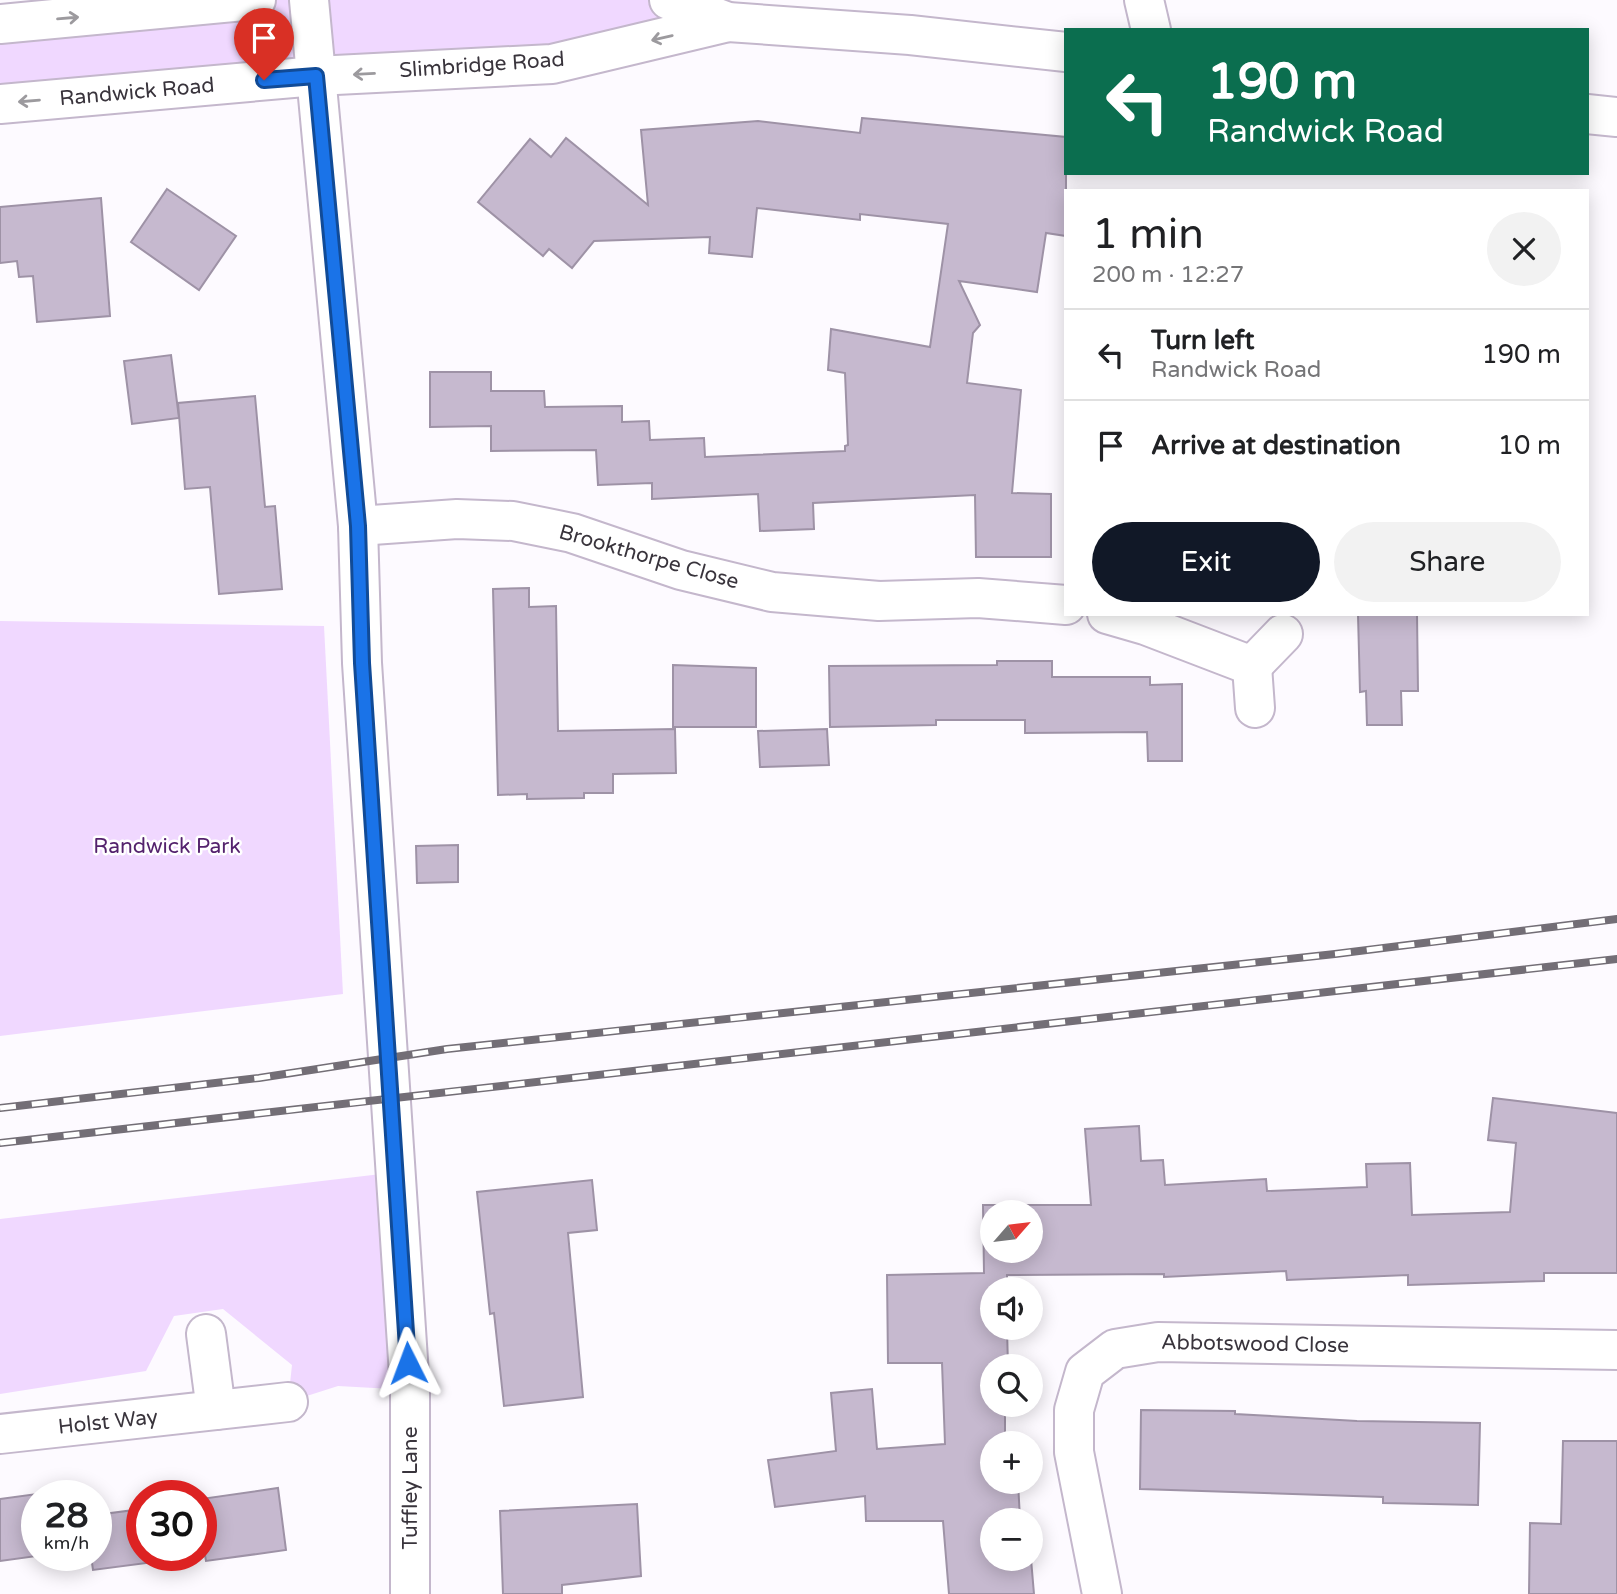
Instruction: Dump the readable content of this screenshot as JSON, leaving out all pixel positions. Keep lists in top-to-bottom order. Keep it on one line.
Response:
{"streets":{"street":["Slimbridge Road","Randwick Road","Brookthorpe Close","Abbotswood Close","Holst Way","Tuffley Lane"]},"crossings":[["Slimbridge Road","Randwick Road"],["Slimbridge Road","Tuffley Lane"],["Randwick Road","Tuffley Lane"],["Brookthorpe Close","Tuffley Lane"]],"one_way":["Slimbridge Road"],"parks":["Randwick Park"],"north":"top right","page":{"turn":["190 m","Randwick Road"],"heading":["1 min","200 m · 12:27"],"list":[{"name":"Turn left","note":"Randwick Road","value":"190 m"},{"name":"Arrive at destination","value":"10 m"}],"buttons":["Exit","Share"],"map_buttons":["+","−"],"speed":"28 km/h","limit":"30"}}
